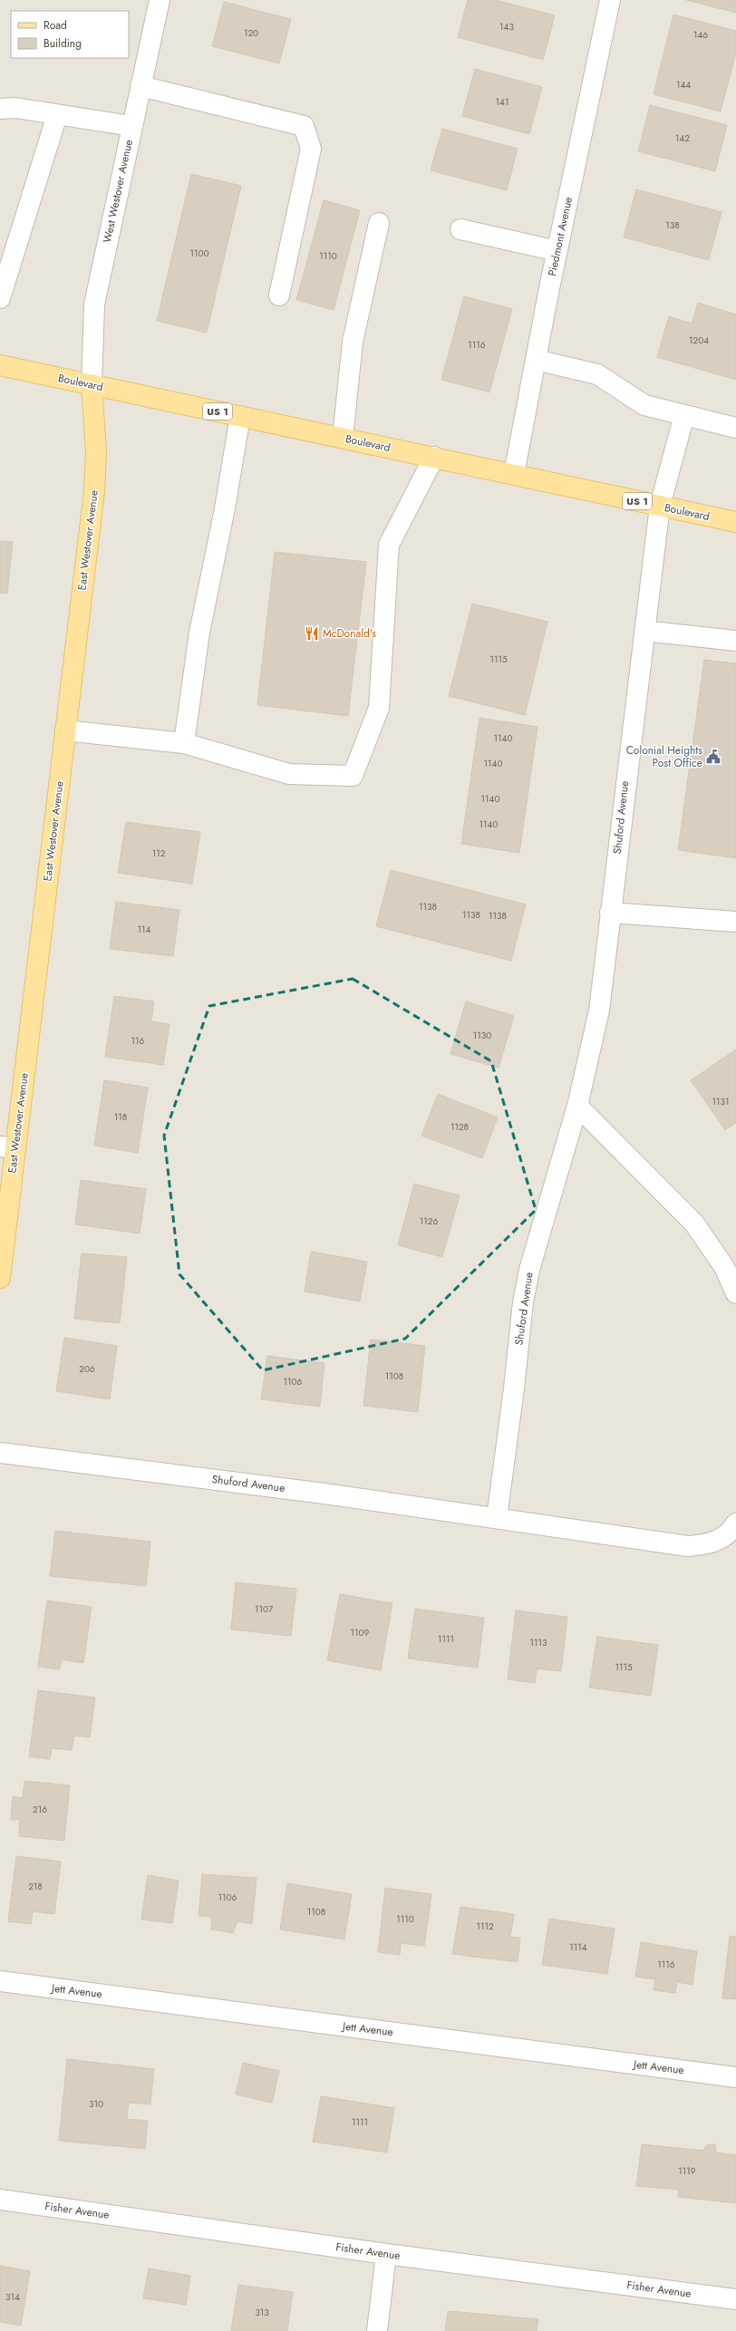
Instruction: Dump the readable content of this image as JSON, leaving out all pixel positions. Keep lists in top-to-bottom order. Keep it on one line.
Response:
{"streets":{"main road":["Boulevard","US 1","East Westover Avenue"],"street":["West Westover Avenue","Piedmont Avenue","Shuford Avenue","Jett Avenue","Fisher Avenue"]},"crossings":[["West Westover Avenue","Boulevard"],["West Westover Avenue","East Westover Avenue"],["Piedmont Avenue","Boulevard"],["Boulevard","East Westover Avenue"],["Boulevard","Shuford Avenue"]],"places":{"restaurant":["McDonald's"],"public building":["Colonial Heights Post Office"]},"house_numbers":["143","120","146","144","141","142","138","1100","1110","1204","1116","1115","1140","1140","1140","1140","112","1138","1138","1138","114","1130","116","1131","118","1128","1126","206","1108","1106","1107","1109","1111","1113","1115","216","218","1106","1108","1110","1112","1114","1116","310","1111","1119","314","313"],"legend":["Road","Building"]}
